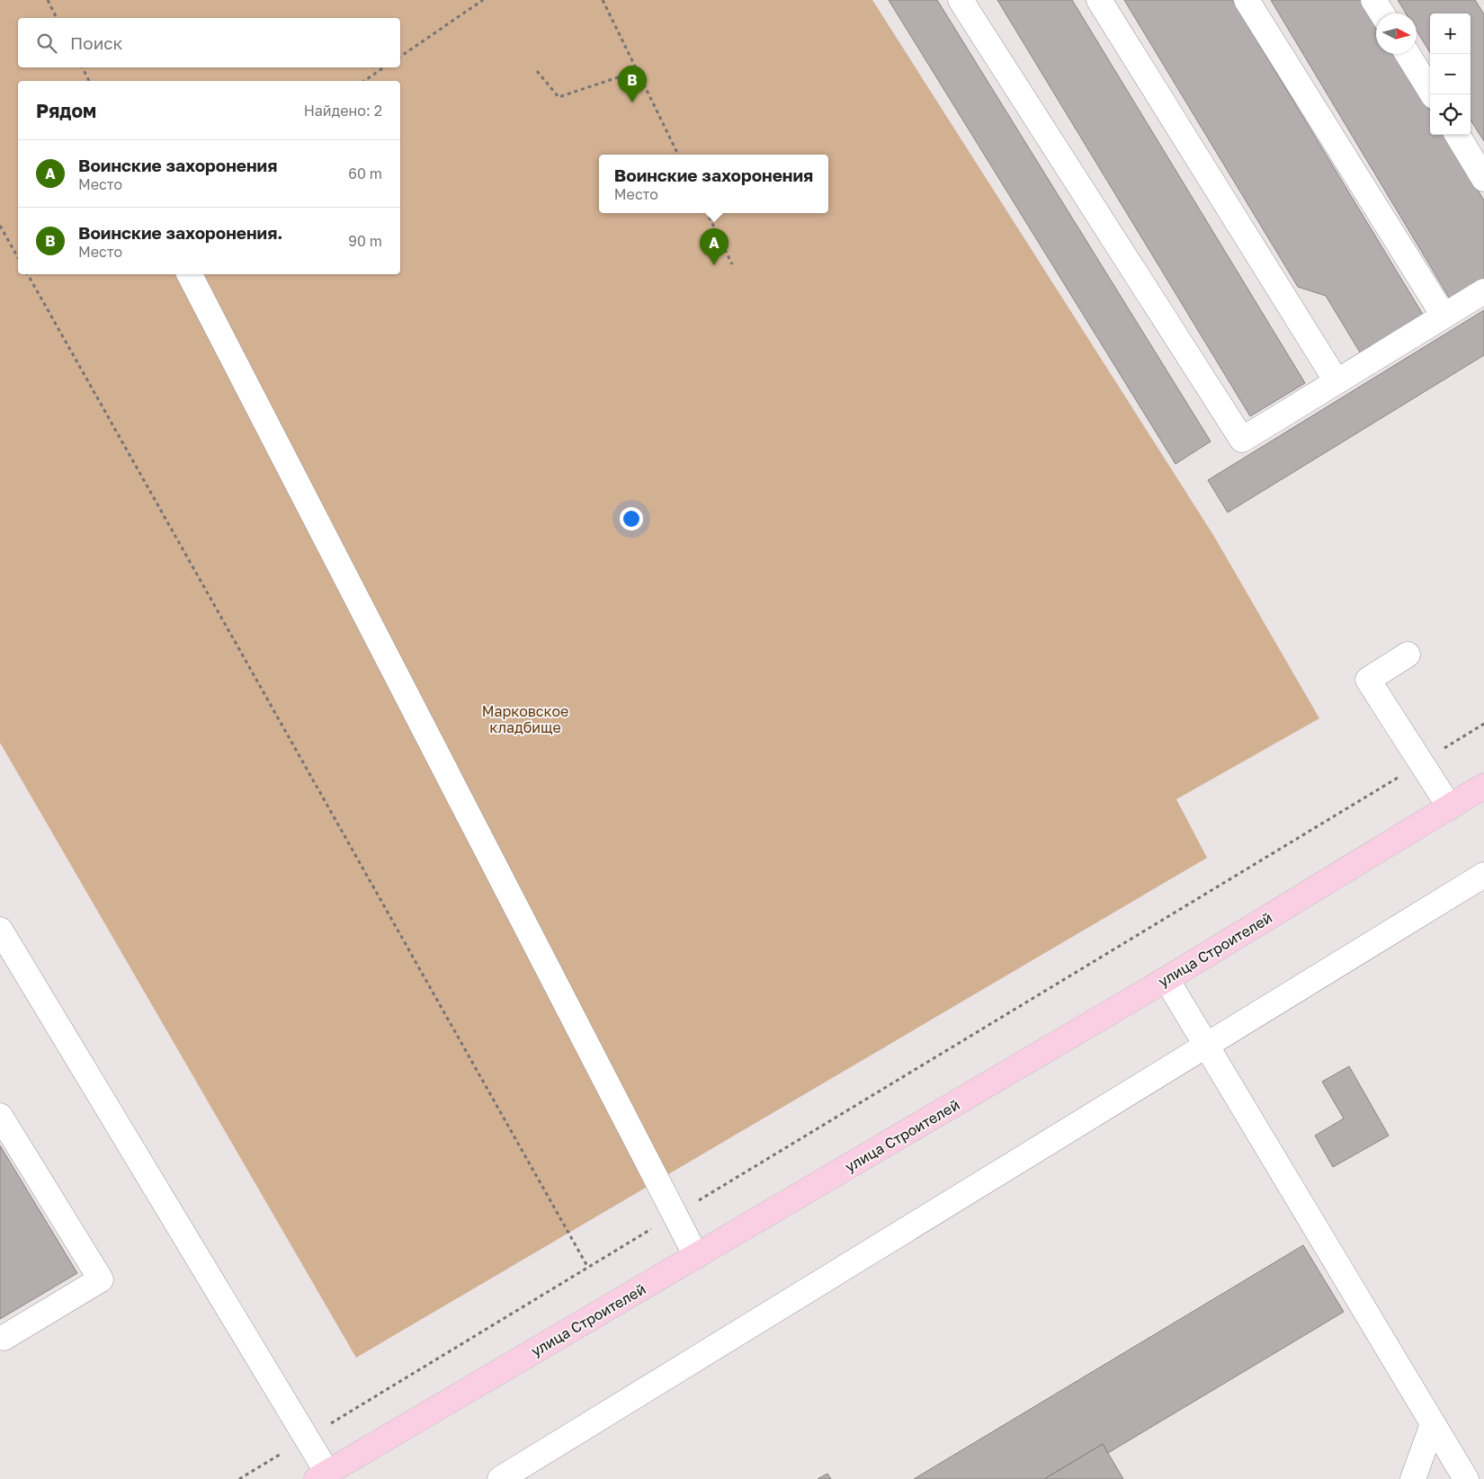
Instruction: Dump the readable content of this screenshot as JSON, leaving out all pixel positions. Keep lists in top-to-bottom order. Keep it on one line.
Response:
{"streets":{"main road":["улица Строителей"]},"parks":["Марковское кладбище"],"north":"right","page":{"map_buttons":["+","−"],"search":"Поиск","pins":["B","A"],"heading":["Рядом","Найдено: 2"],"list":[{"mark":"A","name":"Воинские захоронения","note":"Место","value":"60 m"},{"mark":"B","name":"Воинские захоронения.","note":"Место","value":"90 m"}],"popup":["Воинские захоронения","Место"]}}
